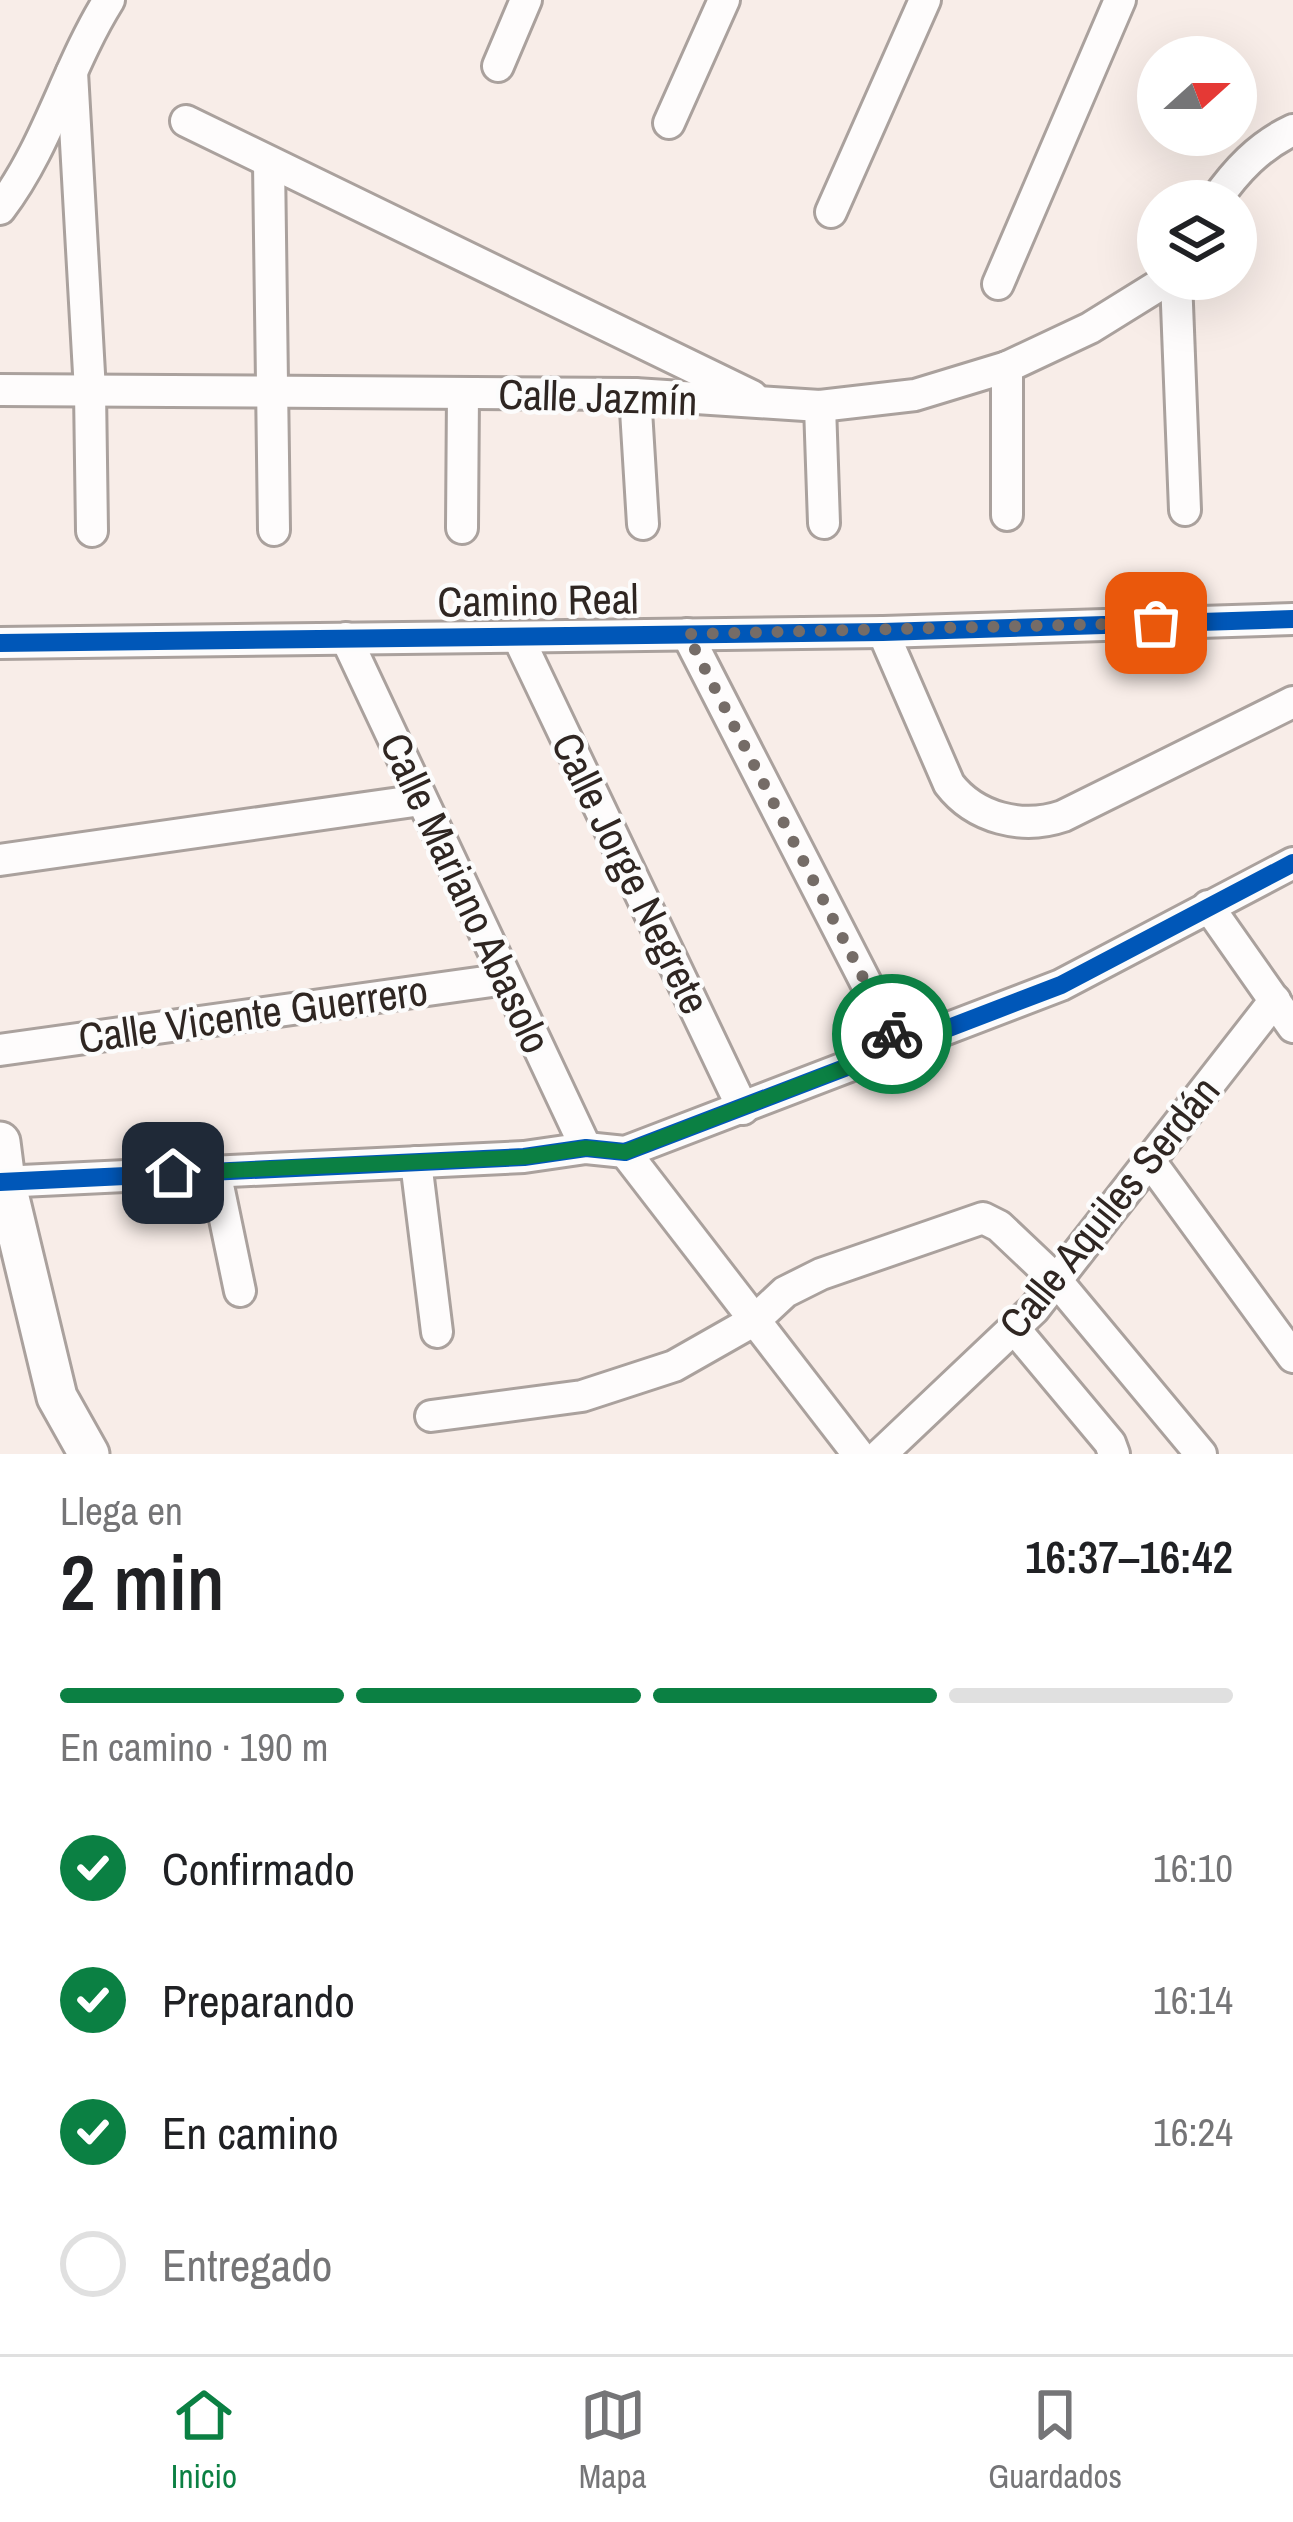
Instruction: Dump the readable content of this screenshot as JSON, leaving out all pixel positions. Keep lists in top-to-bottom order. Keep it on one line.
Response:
{"streets":{"street":["Calle Jazmín","Camino Real","Calle Jorge Negrete","Calle Mariano Abasolo","Calle Vicente Guerrero","Calle Aquiles Serdán"]},"crossings":[["Camino Real","Calle Jorge Negrete"],["Camino Real","Calle Mariano Abasolo"],["Calle Mariano Abasolo","Calle Vicente Guerrero"]],"north":"right","page":{"heading":["2 min","Llega en","16:37–16:42"],"bar":"En camino · 190 m","list":[["Confirmado","16:10"],["Preparando","16:14"],["En camino","16:24"],"Entregado"],"tabs":["Inicio","Mapa","Guardados"]}}
